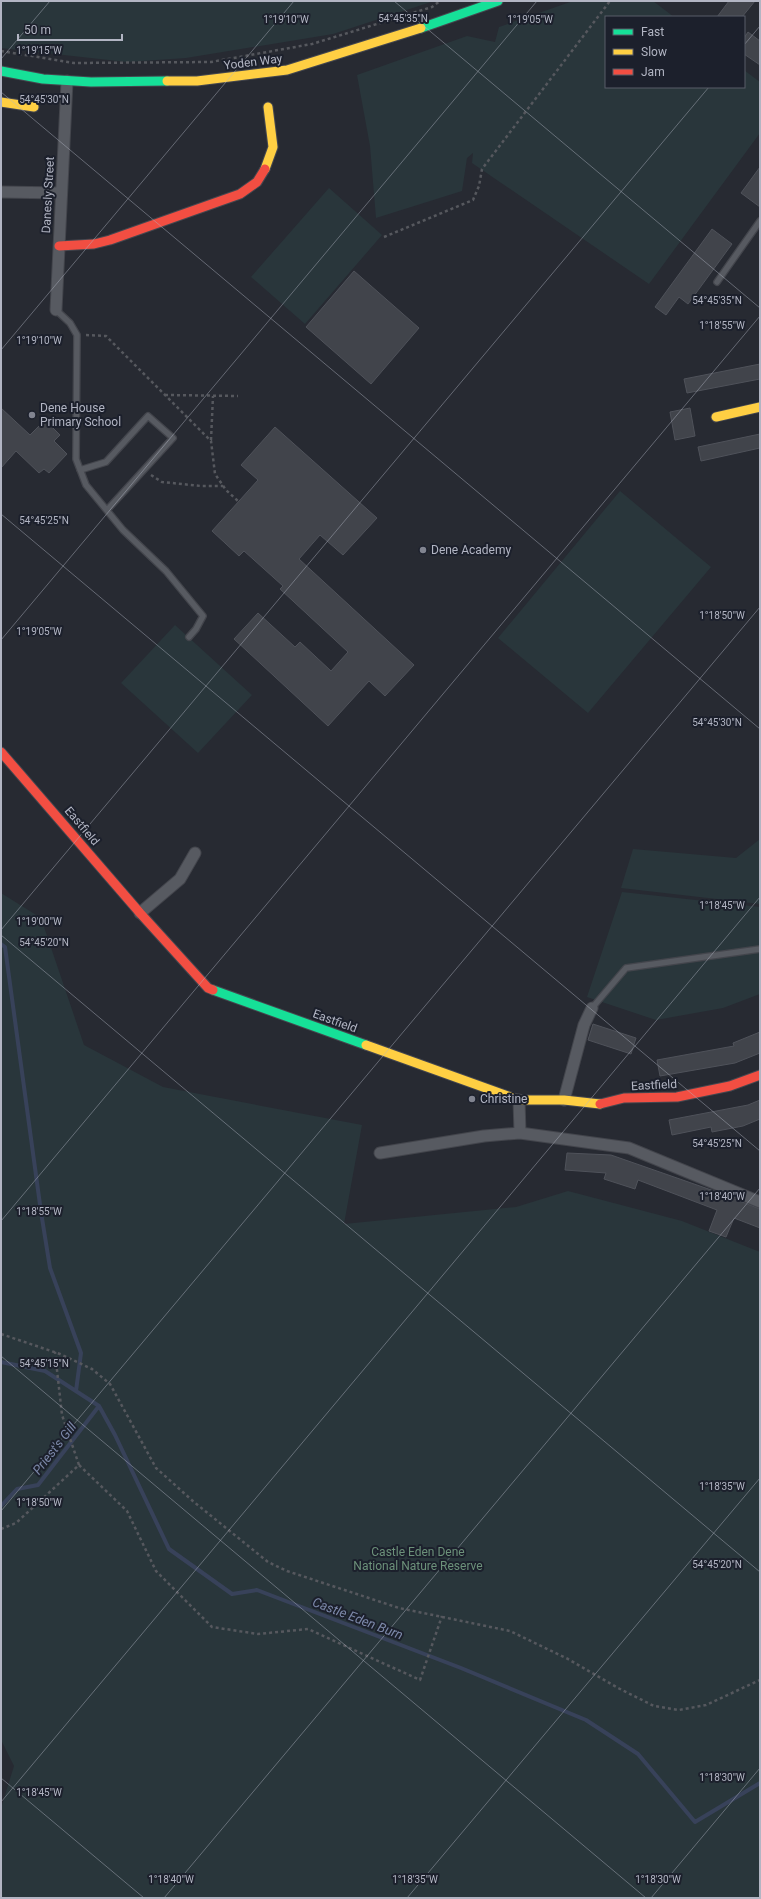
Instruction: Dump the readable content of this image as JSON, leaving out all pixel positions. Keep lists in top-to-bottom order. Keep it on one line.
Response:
{"streets":{"street":["Yoden Way","Danesly Street","Eastfield"]},"crossings":[["Yoden Way","Danesly Street"]],"water":["Priest's Gill","Castle Eden Burn"],"parks":["Castle Eden Dene National Nature Reserve"],"places":["Dene House Primary School","Dene Academy","Christine"],"legend":["Fast","Slow","Jam"],"scale_bar":"50 m","coordinates":["54°45'35\"N","1°19'10\"W","1°19'05\"W","1°19'15\"W","54°45'30\"N","1°18'55\"W","54°45'25\"N","1°18'50\"W","1°18'45\"W","1°19'00\"W","54°45'20\"N","1°18'40\"W","54°45'15\"N","1°18'35\"W","1°18'30\"W"]}
